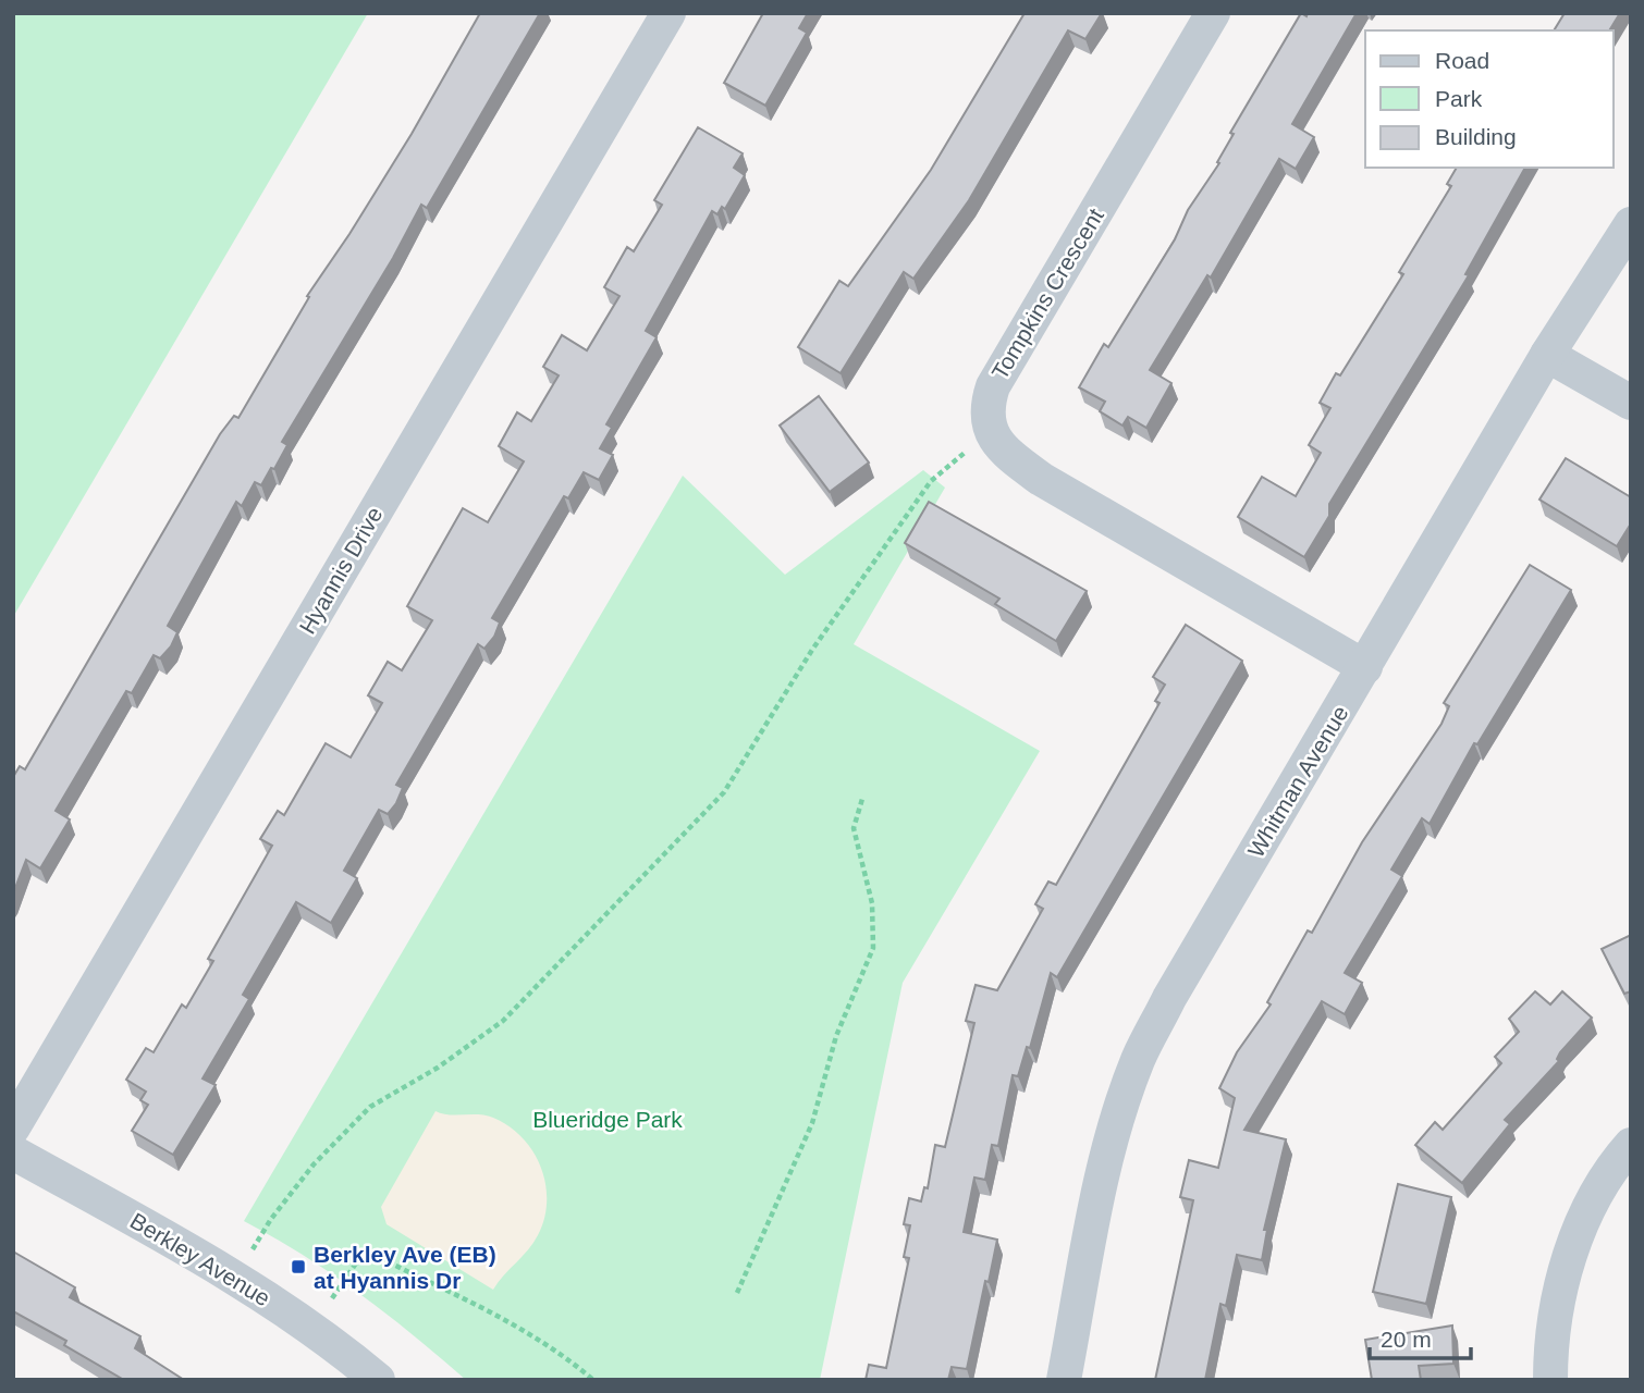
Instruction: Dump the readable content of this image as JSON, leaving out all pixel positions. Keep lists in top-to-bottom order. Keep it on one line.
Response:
{"streets":{"street":["Tompkins Crescent","Hyannis Drive","Whitman Avenue","Berkley Avenue"]},"parks":["Blueridge Park"],"places":{"transit":["Berkley Ave (EB) at Hyannis Dr"]},"legend":["Road","Park","Building"],"scale_bar":"20 m"}
